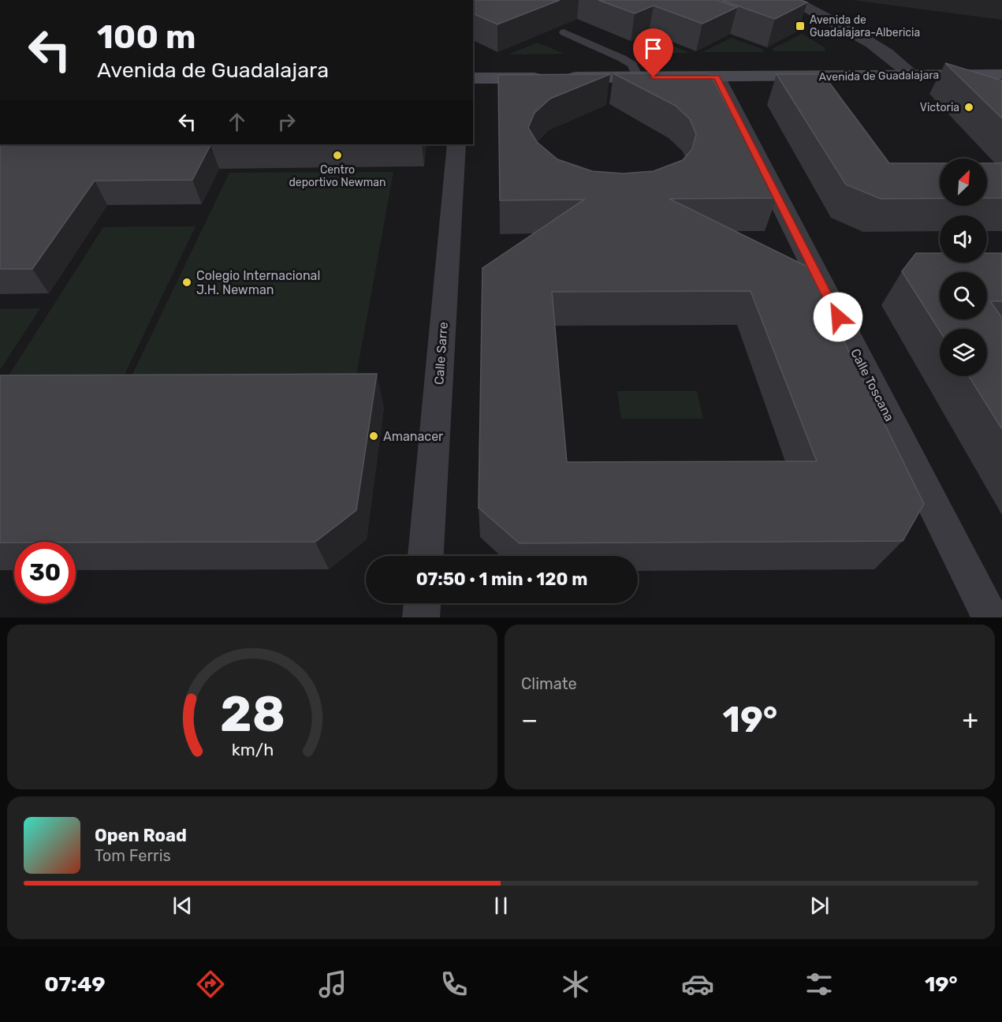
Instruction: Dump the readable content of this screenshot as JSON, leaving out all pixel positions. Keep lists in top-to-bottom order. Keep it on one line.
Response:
{"streets":{"street":["Avenida de Guadalajara","Calle Sarre","Calle Toscana"]},"crossings":[["Avenida de Guadalajara","Calle Toscana"]],"places":{"transit":["Avenida de Guadalajara-Albericia"],"other":["Victoria","Centro deportivo Newman","Colegio Internacional J.H. Newman","Amanacer"]},"north":"top right","page":{"turn":["100 m","Avenida de Guadalajara"],"limit":"30","trip":"07:50 · 1 min · 120 m","tile":"Climate","heat":["−","19°","+"],"song":["Open Road","Tom Ferris"],"tabs":["07:49","19°"],"gauge":["28","km/h"]}}
